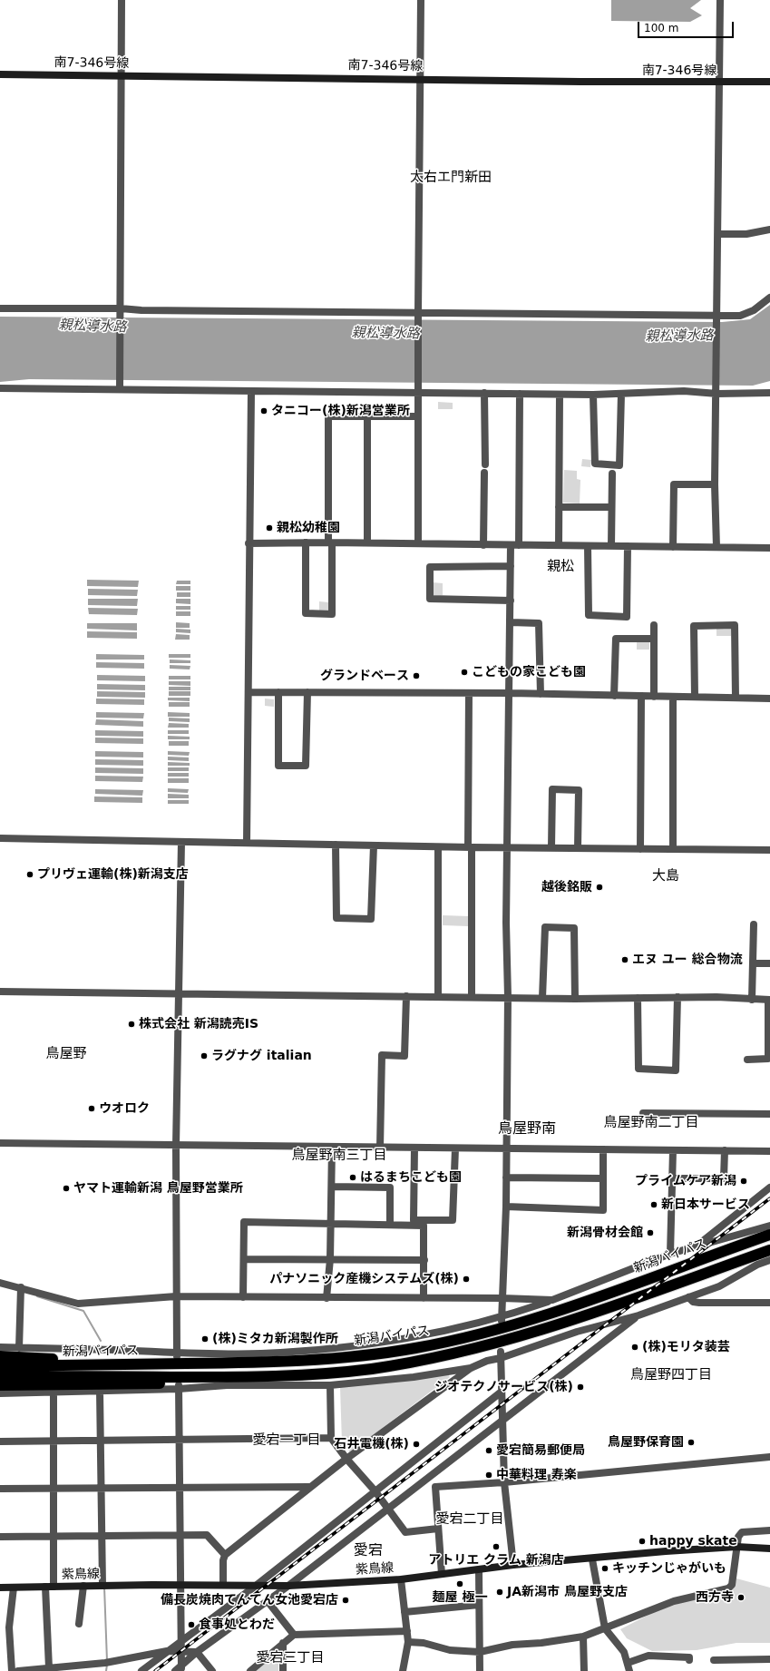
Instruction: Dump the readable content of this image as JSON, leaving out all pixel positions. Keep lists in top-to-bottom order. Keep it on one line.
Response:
{"streets":{"highway":["新潟バイパス"],"street":["南7-346号線","紫鳥線"]},"districts":["太右エ門新田","親松","大島","鳥屋野","鳥屋野南二丁目","鳥屋野南","鳥屋野南三丁目","鳥屋野四丁目","愛宕一丁目","愛宕二丁目","愛宕","愛宕三丁目"],"water":["親松導水路"],"places":["タニコー(株)新潟営業所","親松幼稚園","こどもの家こども園","グランドベース","プリヴェ運輸(株)新潟支店","越後銘販","エヌ ユー 総合物流","株式会社 新潟読売IS","ラグナグ italian","ウオロク","はるまちこども園","プライムケア新潟","ヤマト運輸新潟 鳥屋野営業所","新日本サービス","新潟骨材会館","パナソニック産機システムズ(株)","(株)ミタカ新潟製作所","(株)モリタ装芸","ジオテクノサービス(株)","鳥屋野保育園","石井電機(株)","愛宕簡易郵便局","中華料理 寿楽","happy skate","アトリエ クラム 新潟店","キッチンじゃがいも","麺屋 極一","JA新潟市 鳥屋野支店","西方寺","備長炭焼肉てんてん女池愛宕店","食事処とわだ"],"scale_bar":"100 m"}
